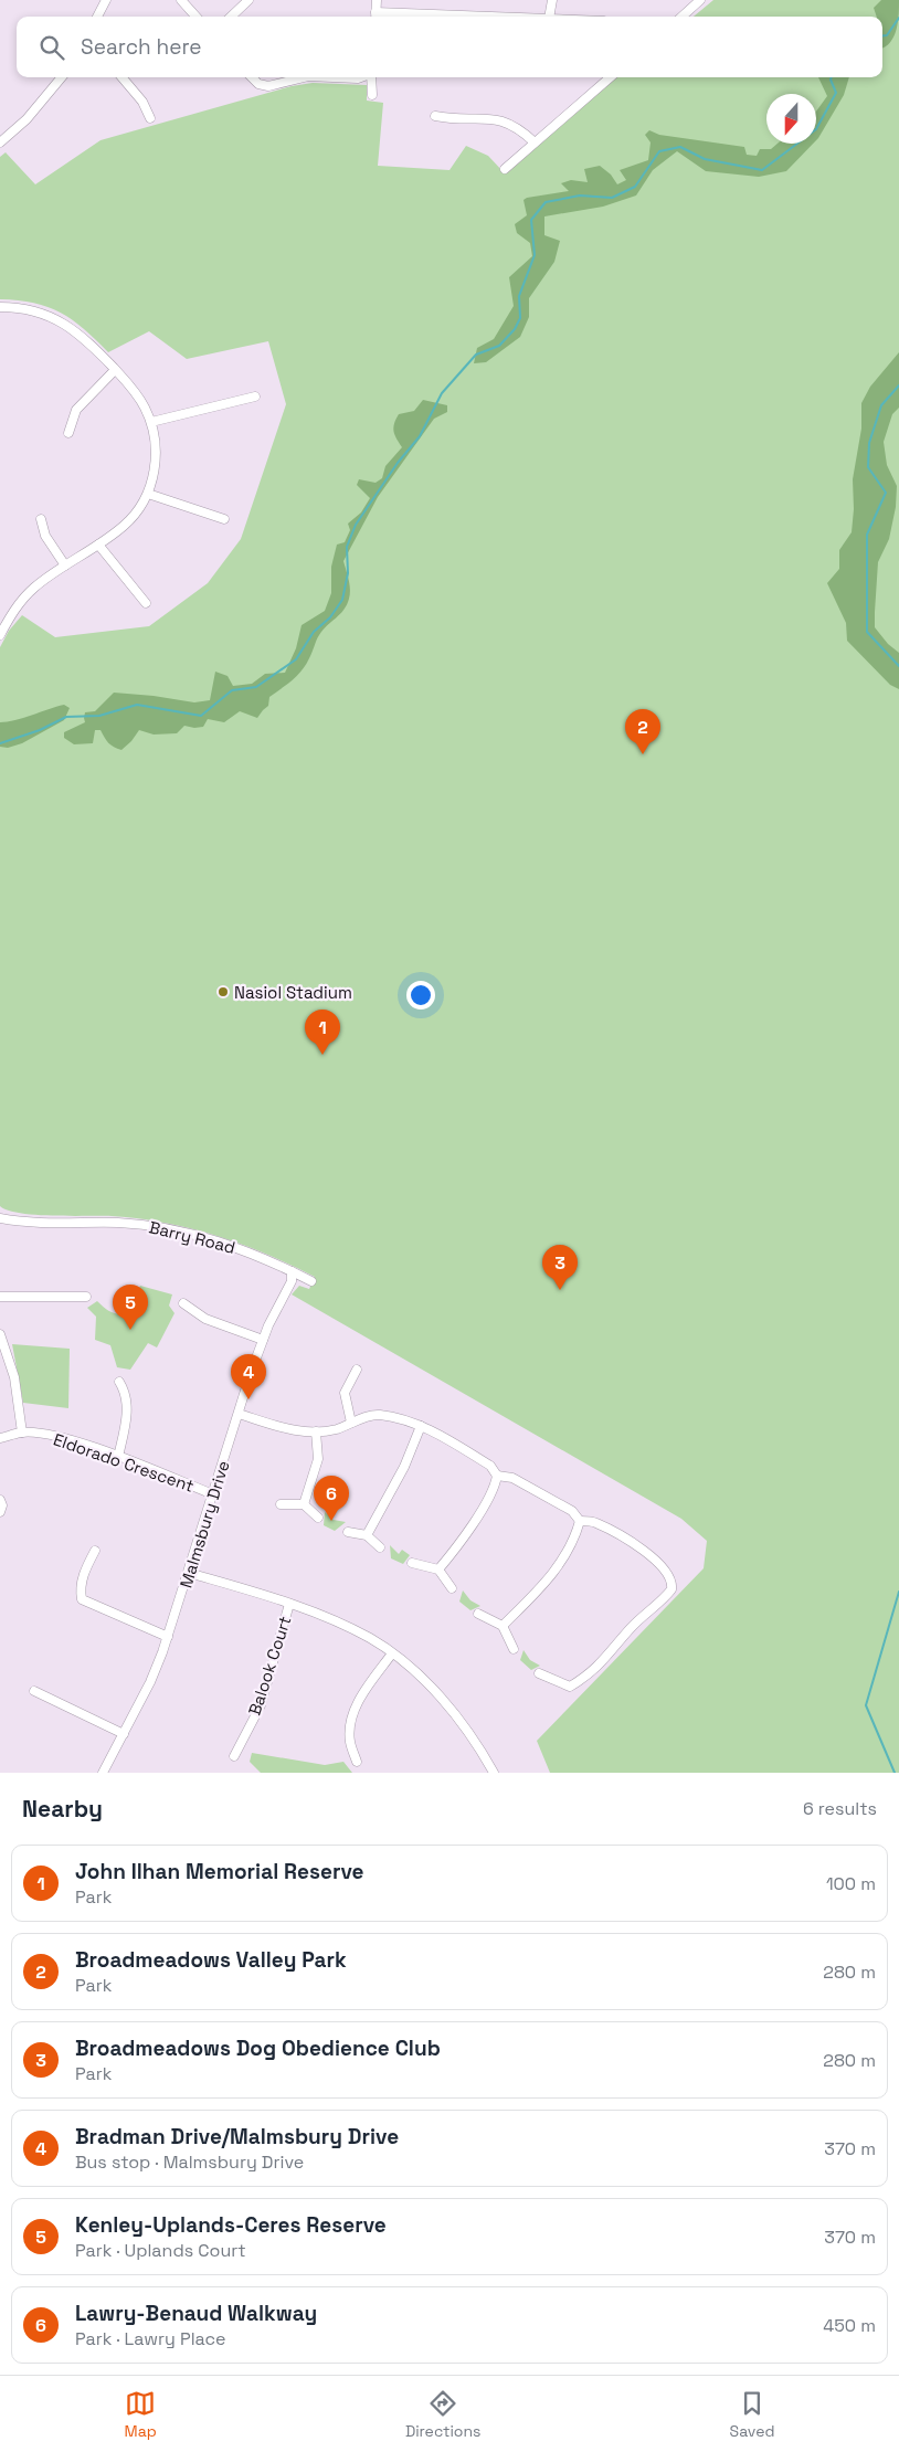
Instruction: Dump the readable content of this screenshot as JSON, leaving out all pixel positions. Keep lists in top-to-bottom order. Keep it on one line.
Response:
{"streets":{"street":["Barry Road","Eldorado Crescent","Malmsbury Drive","Balook Court"]},"crossings":[["Barry Road","Malmsbury Drive"],["Eldorado Crescent","Malmsbury Drive"]],"places":["Nasiol Stadium"],"north":"bottom","page":{"search":"Search here","pins":["2","1","3","5","4","6"],"heading":["Nearby","6 results"],"list":[{"mark":"1","name":"John Ilhan Memorial Reserve","note":"Park","value":"100 m"},{"mark":"2","name":"Broadmeadows Valley Park","note":"Park","value":"280 m"},{"mark":"3","name":"Broadmeadows Dog Obedience Club","note":"Park","value":"280 m"},{"mark":"4","name":"Bradman Drive/Malmsbury Drive","note":"Bus stop · Malmsbury Drive","value":"370 m"},{"mark":"5","name":"Kenley-Uplands-Ceres Reserve","note":"Park · Uplands Court","value":"370 m"},{"mark":"6","name":"Lawry-Benaud Walkway","note":"Park · Lawry Place","value":"450 m"}],"nav":["Map","Directions","Saved"]}}
